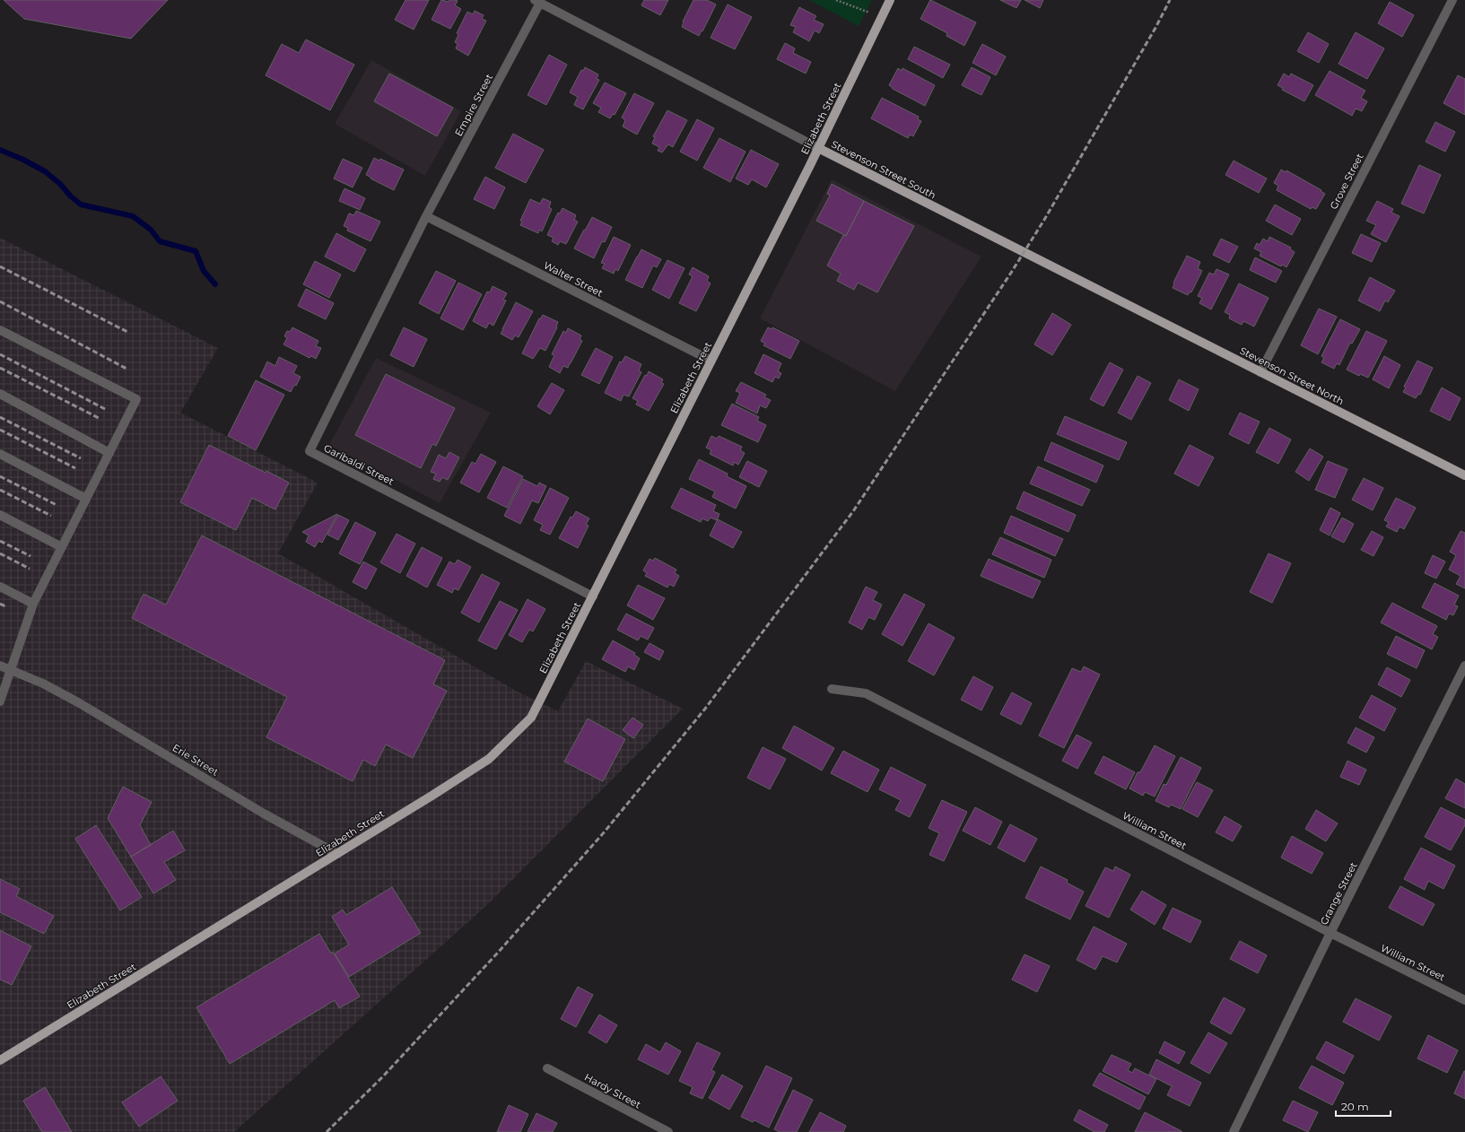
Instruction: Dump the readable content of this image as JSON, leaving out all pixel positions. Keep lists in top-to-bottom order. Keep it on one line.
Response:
{"streets":{"main road":["Elizabeth Street","Stevenson Street South","Stevenson Street North"],"street":["Empire Street","Grove Street","Walter Street","Garibaldi Street","Erie Street","William Street","Grange Street","Hardy Street"]},"crossings":[["Empire Street","Stevenson Street South"],["Empire Street","Walter Street"],["Empire Street","Garibaldi Street"],["Elizabeth Street","Stevenson Street South"],["Elizabeth Street","Walter Street"],["Elizabeth Street","Garibaldi Street"],["Elizabeth Street","Erie Street"],["Stevenson Street South","Stevenson Street North"],["Grove Street","Stevenson Street North"],["Walter Street","Garibaldi Street"],["William Street","Grange Street"]],"scale_bar":"20 m"}
